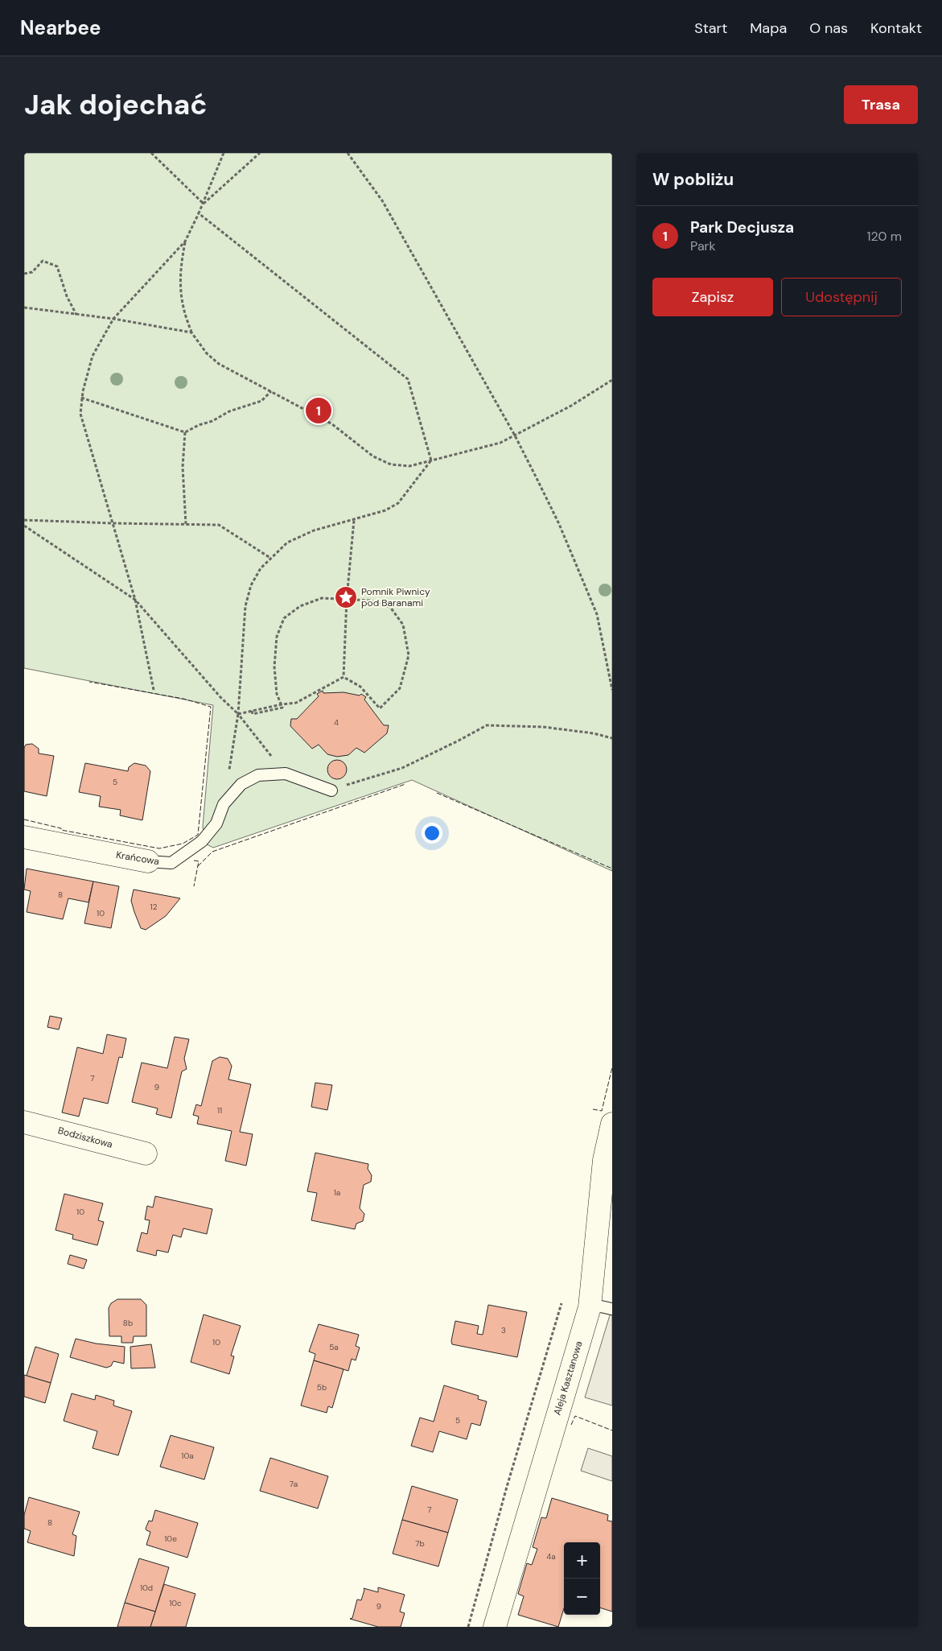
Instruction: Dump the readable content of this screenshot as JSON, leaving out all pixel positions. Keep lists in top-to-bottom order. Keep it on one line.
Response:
{"streets":{"street":["Krańcowa","Bodziszkowa","Aleja Kasztanowa"]},"places":{"place":["Pomnik Piwnicy pod Baranami"]},"house_numbers":["4","5","8","12","10","7","9","11","1a","10","8b","3","10","5a","5b","5","10a","7a","7","8","10e","7b","4a","10d","10c","9"],"page":{"header":"Nearbee","nav":["Start","Mapa","O nas","Kontakt"],"buttons":["Trasa",["Zapisz","Udostępnij"]],"title":"Jak dojechać","heading":"W pobliżu","list":[{"mark":"1","name":"Park Decjusza","note":"Park","value":"120 m"}],"pins":"1","map_buttons":["+","−"]}}
